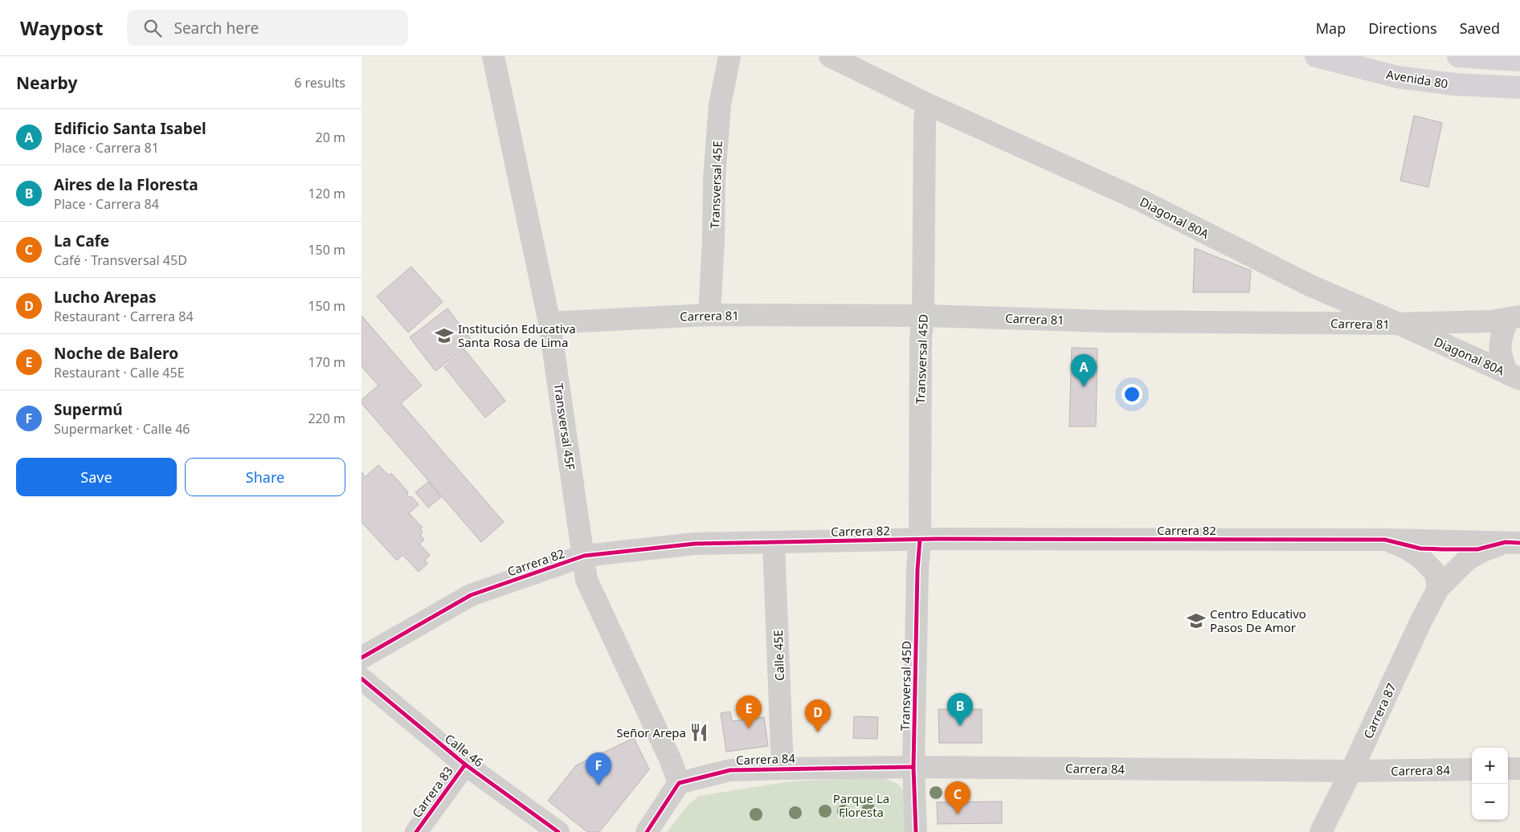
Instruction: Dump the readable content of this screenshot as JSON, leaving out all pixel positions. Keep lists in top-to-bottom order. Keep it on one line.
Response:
{"streets":{"main road":["Avenida 80"],"street":["Transversal 45E","Diagonal 80A","Carrera 81","Transversal 45D","Transversal 45F","Carrera 82","Calle 45E","Carrera 87","Calle 46","Carrera 84","Carrera 83"]},"crossings":[["Transversal 45E","Carrera 81"],["Diagonal 80A","Carrera 81"],["Diagonal 80A","Transversal 45D"],["Carrera 81","Transversal 45D"],["Carrera 81","Transversal 45F"],["Transversal 45D","Carrera 82"],["Transversal 45D","Carrera 84"],["Transversal 45F","Carrera 82"],["Transversal 45F","Carrera 84"],["Carrera 82","Calle 45E"],["Carrera 82","Carrera 87"],["Calle 45E","Carrera 84"],["Carrera 87","Carrera 84"],["Calle 46","Carrera 83"]],"parks":["Parque La Floresta"],"places":{"school or university":["Institución Educativa Santa Rosa de Lima","Centro Educativo Pasos De Amor"],"restaurant":["Señor Arepa"]},"page":{"header":"Waypost","search":"Search here","nav":["Map","Directions","Saved"],"heading":["Nearby","6 results"],"list":[{"mark":"A","name":"Edificio Santa Isabel","note":"Place · Carrera 81","value":"20 m"},{"mark":"B","name":"Aires de la Floresta","note":"Place · Carrera 84","value":"120 m"},{"mark":"C","name":"La Cafe","note":"Café · Transversal 45D","value":"150 m"},{"mark":"D","name":"Lucho Arepas","note":"Restaurant · Carrera 84","value":"150 m"},{"mark":"E","name":"Noche de Balero","note":"Restaurant · Calle 45E","value":"170 m"},{"mark":"F","name":"Supermú","note":"Supermarket · Calle 46","value":"220 m"}],"pins":["A","B","E","D","F","C"],"buttons":["Save","Share"],"map_buttons":["+","−"]}}
